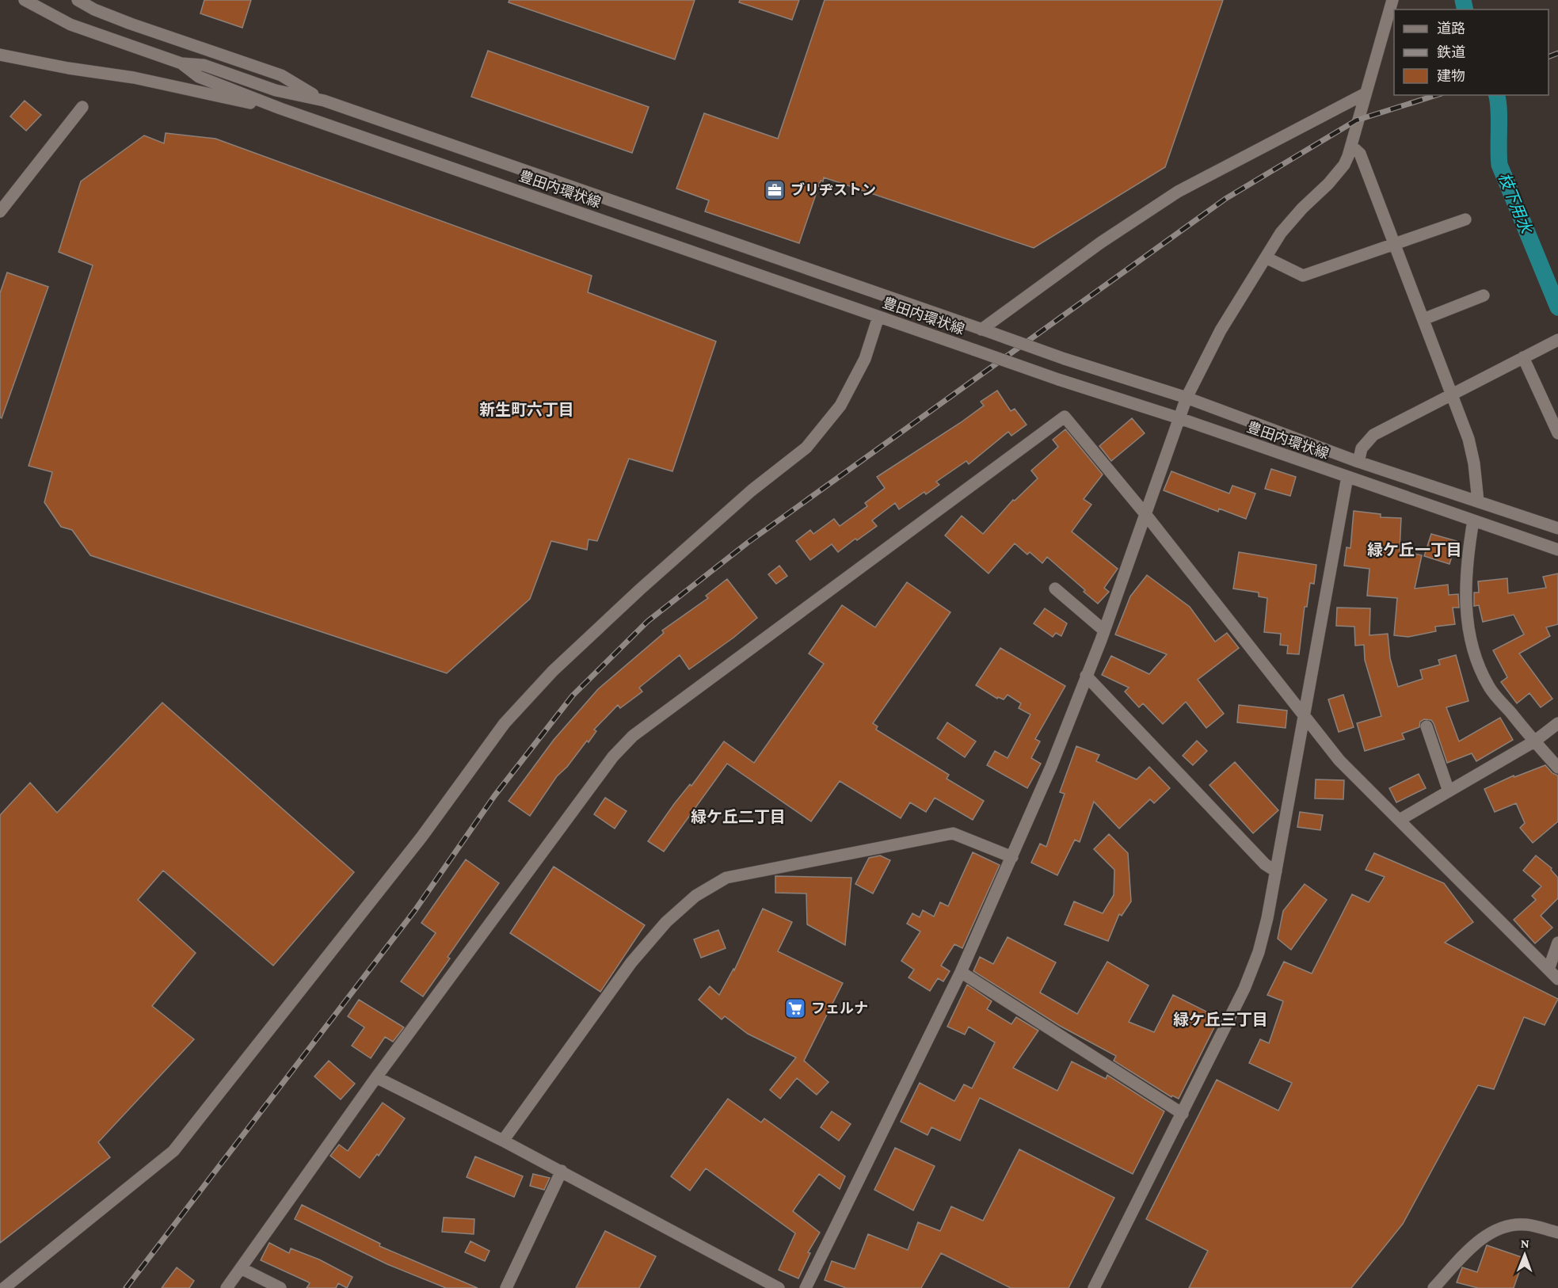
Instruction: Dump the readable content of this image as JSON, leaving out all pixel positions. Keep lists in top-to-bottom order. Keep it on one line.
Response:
{"streets":{"street":["豊田内環状線"]},"districts":["新生町六丁目","緑ケ丘一丁目","緑ケ丘二丁目","緑ケ丘三丁目"],"water":["枝下用水"],"places":{"office":["ブリヂストン"],"supermarket":["フェルナ"]},"legend":["道路","鉄道","建物"],"north":"top"}
